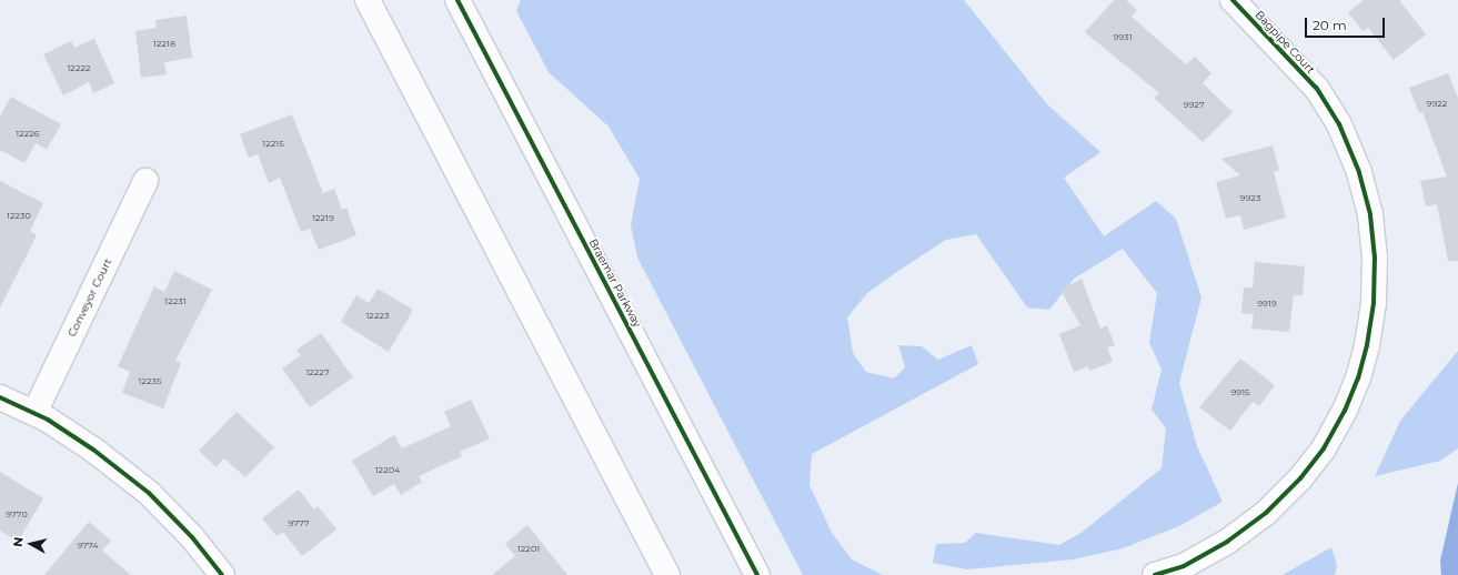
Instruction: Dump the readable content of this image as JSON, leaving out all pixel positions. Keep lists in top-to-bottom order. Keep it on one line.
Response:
{"streets":{"street":["Bagpipe Court","Braemar Parkway","Conveyor Court"]},"house_numbers":["9931","12218","12222","9922","9927","12226","12215","9923","12230","12219","12231","9919","12223","12227","12235","9915","12204","9770","9777","9774","12201"],"scale_bar":"20 m","north":"left"}
